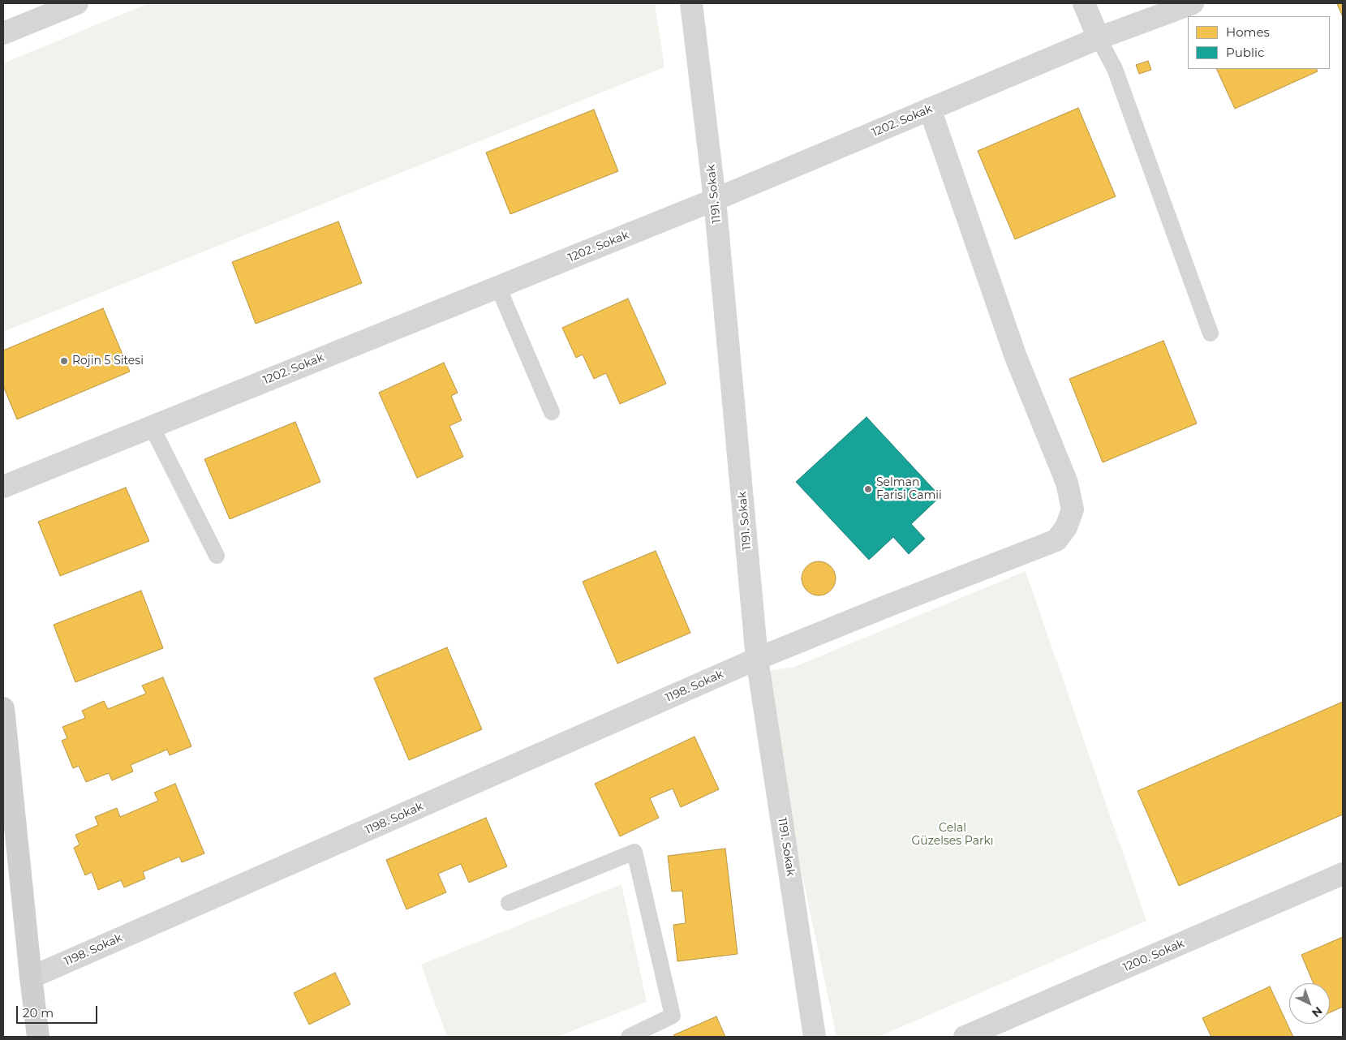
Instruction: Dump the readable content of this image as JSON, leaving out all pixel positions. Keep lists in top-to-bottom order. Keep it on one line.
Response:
{"streets":{"street":["1202. Sokak","1191. Sokak","1198. Sokak","1200. Sokak"]},"crossings":[["1202. Sokak","1191. Sokak"],["1202. Sokak","1198. Sokak"],["1191. Sokak","1198. Sokak"]],"parks":["Celal Güzelses Parkı"],"places":["Rojin 5 Sitesi","Selman Farisi Camii"],"legend":["Homes","Public"],"scale_bar":"20 m","north":"bottom right"}
